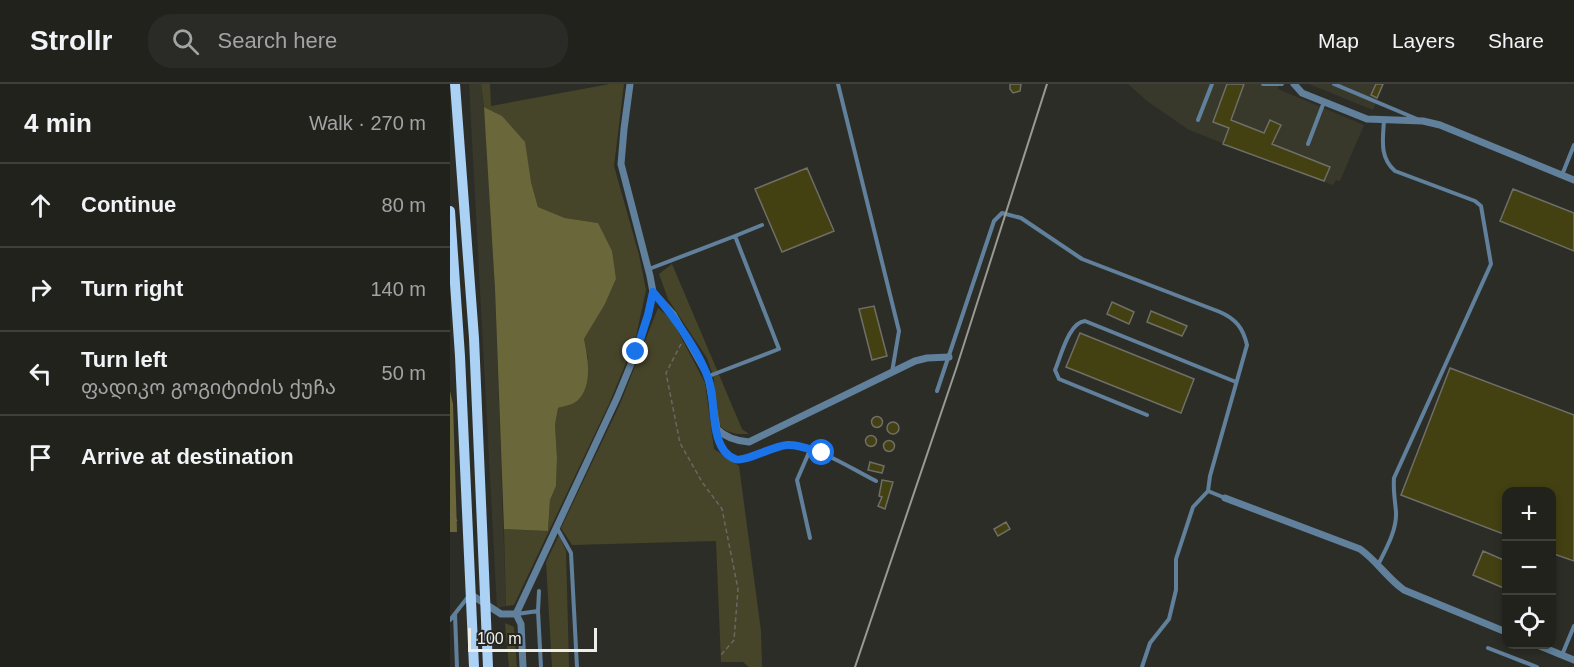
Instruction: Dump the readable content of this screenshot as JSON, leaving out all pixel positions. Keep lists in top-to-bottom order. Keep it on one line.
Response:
{"scale_bar":"100 m","page":{"header":"Strollr","search":"Search here","nav":["Map","Layers","Share"],"heading":["4 min","Walk · 270 m"],"list":[["Continue","80 m"],["Turn right","140 m"],["Turn left","ფადიკო გოგიტიძის ქუჩა","50 m"],"Arrive at destination"],"map_buttons":["+","−"],"scale":"100 m"}}
